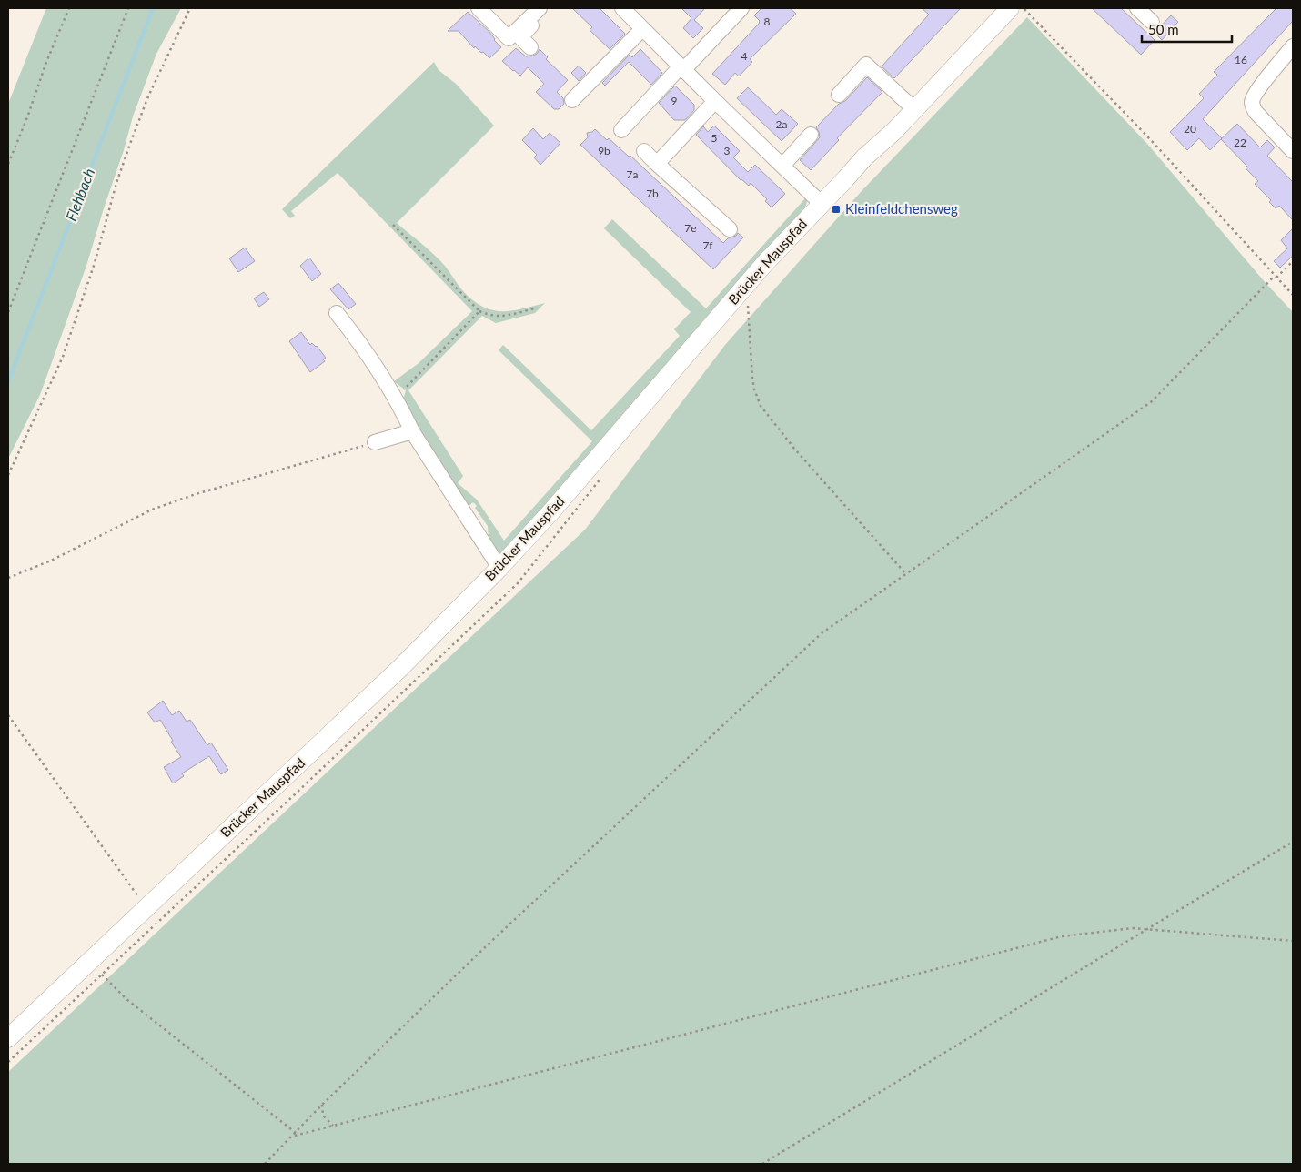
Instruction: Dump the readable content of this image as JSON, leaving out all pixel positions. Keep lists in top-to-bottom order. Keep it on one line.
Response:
{"streets":{"main road":["Brücker Mauspfad"]},"water":["Flehbach"],"places":{"transit":["Kleinfeldchensweg"]},"house_numbers":["8","4","16","9","2a","20","5","22","9b","3","7a","7b","7e","7f"],"scale_bar":"50 m"}
